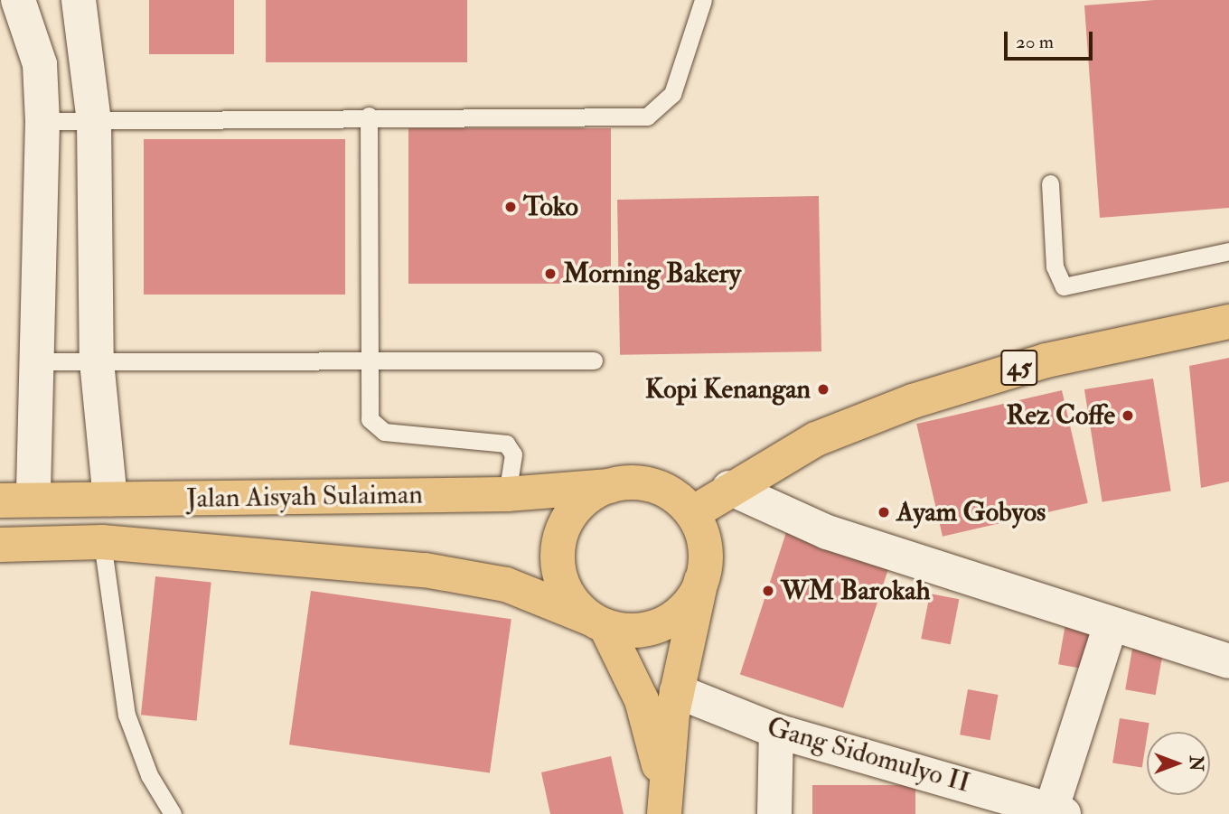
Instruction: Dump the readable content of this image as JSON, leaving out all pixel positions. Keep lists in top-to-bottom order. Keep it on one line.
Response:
{"streets":{"main road":["45","Jalan Aisyah Sulaiman"],"street":["Gang Sidomulyo II"]},"crossings":[["45","Jalan Aisyah Sulaiman"]],"places":["Toko","Morning Bakery","Kopi Kenangan","Rez Coffe","Ayam Gobyos","WM Barokah"],"scale_bar":"20 m","north":"right"}
